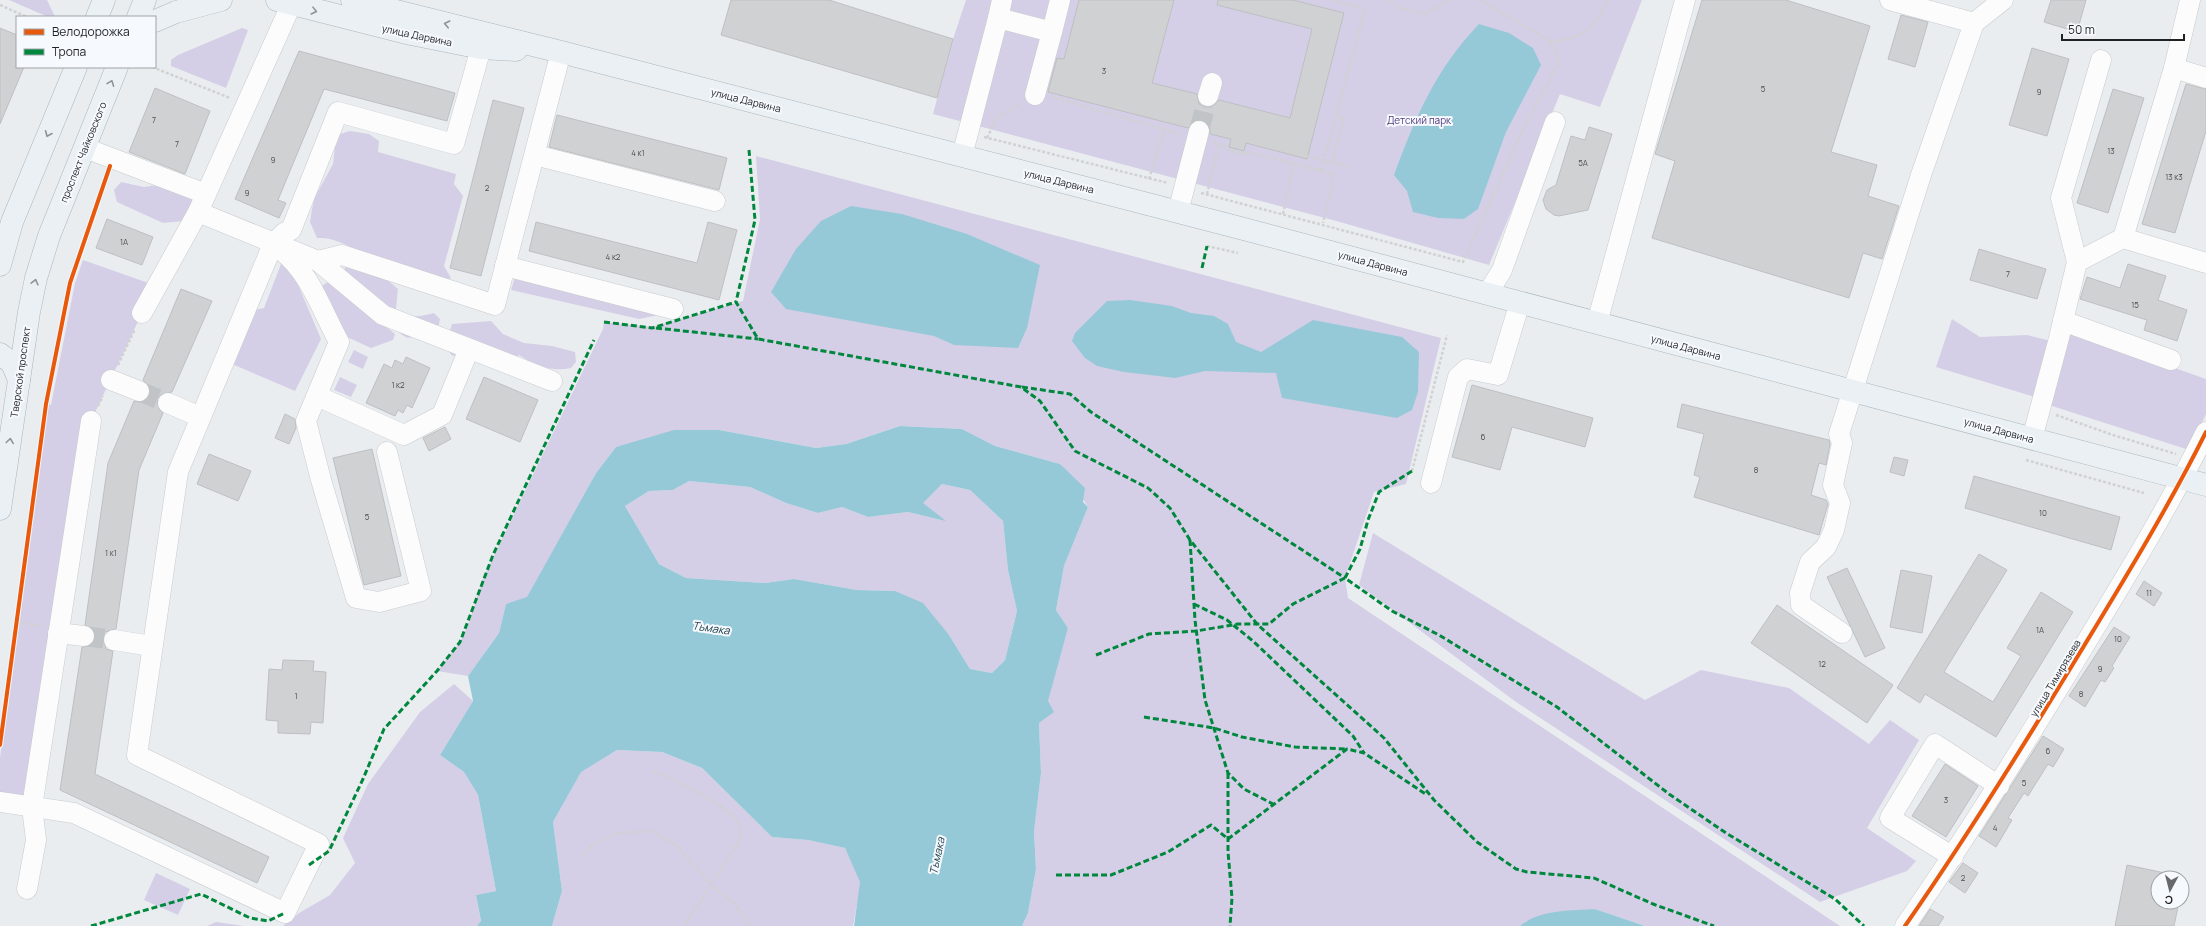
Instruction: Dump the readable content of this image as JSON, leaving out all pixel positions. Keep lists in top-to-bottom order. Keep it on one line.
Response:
{"streets":{"main road":["улица Дарвина","проспект Чайковского","Тверской проспект"],"street":["улица Тимирязева"]},"crossings":[["улица Дарвина","улица Тимирязева"],["проспект Чайковского","Тверской проспект"]],"one_way":["Тверской проспект"],"water":["Тьмака"],"parks":["Детский парк"],"house_numbers":["3","5","9","7","7","13","4 к1","9","5А","13 к3","2","9","1А","4 к2","7","15","1 к2","6","8","10","5","1 к1","11","1А","10","12","9","8","1","6","5","3","4","2"],"legend":["Велодорожка","Тропа"],"scale_bar":"50 m","north":"bottom"}
